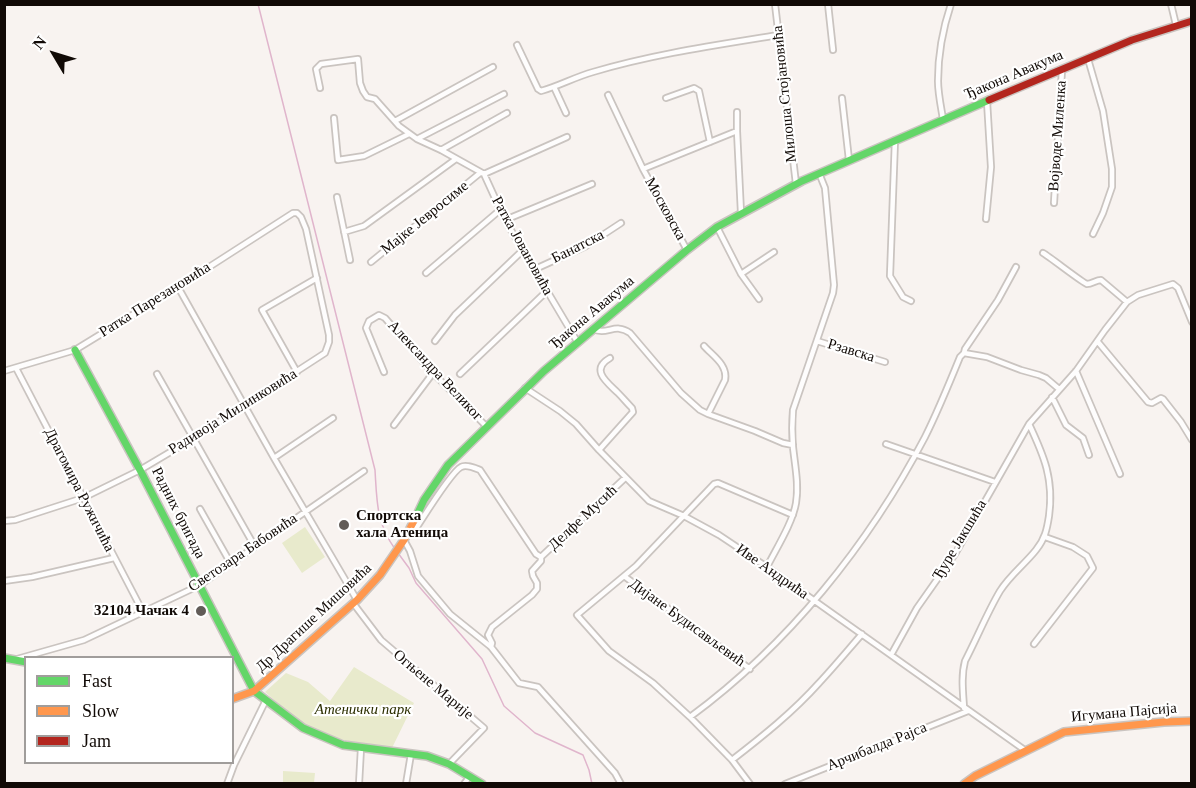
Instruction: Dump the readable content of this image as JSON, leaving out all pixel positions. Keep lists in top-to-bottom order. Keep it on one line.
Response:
{"streets":{"main road":["Ђакона Авакума","Радних бригада","Др Драгише Мишовића","Игумана Пајсија"],"street":["Милоша Стојановића","Војводе Миленка","Московска","Мајке Јевросиме","Ратка Јовановића","Банатска","Ратка Парезановића","Рзавска","Александра Великог","Радивоја Милинковића","Драгомира Ружичића","Делфе Мусић","Ђуре Јакшића","Светозара Бабовића","Иве Андрића","Дијане Будисављевић","Огњене Марије","Арчибалда Рајса"]},"crossings":[["Ђакона Авакума","Милоша Стојановића"],["Ђакона Авакума","Војводе Миленка"],["Ђакона Авакума","Московска"],["Ђакона Авакума","Ратка Јовановића"],["Ђакона Авакума","Александра Великог"],["Ђакона Авакума","Иве Андрића"],["Ђакона Авакума","Др Драгише Мишовића"],["Мајке Јевросиме","Ратка Јовановића"],["Ратка Јовановића","Банатска"],["Ратка Парезановића","Радивоја Милинковића"],["Ратка Парезановића","Драгомира Ружичића"],["Ратка Парезановића","Радних бригада"],["Радивоја Милинковића","Драгомира Ружичића"],["Радивоја Милинковића","Радних бригада"],["Драгомира Ружичића","Светозара Бабовића"],["Радних бригада","Светозара Бабовића"],["Радних бригада","Др Драгише Мишовића"],["Делфе Мусић","Иве Андрића"],["Ђуре Јакшића","Иве Андрића"],["Иве Андрића","Игумана Пајсија"],["Иве Андрића","Арчибалда Рајса"],["Др Драгише Мишовића","Огњене Марије"]],"parks":["Атенички парк"],"places":["Спортска хала Атеница","32104 Чачак 4"],"legend":["Fast","Slow","Jam"],"north":"top left"}
